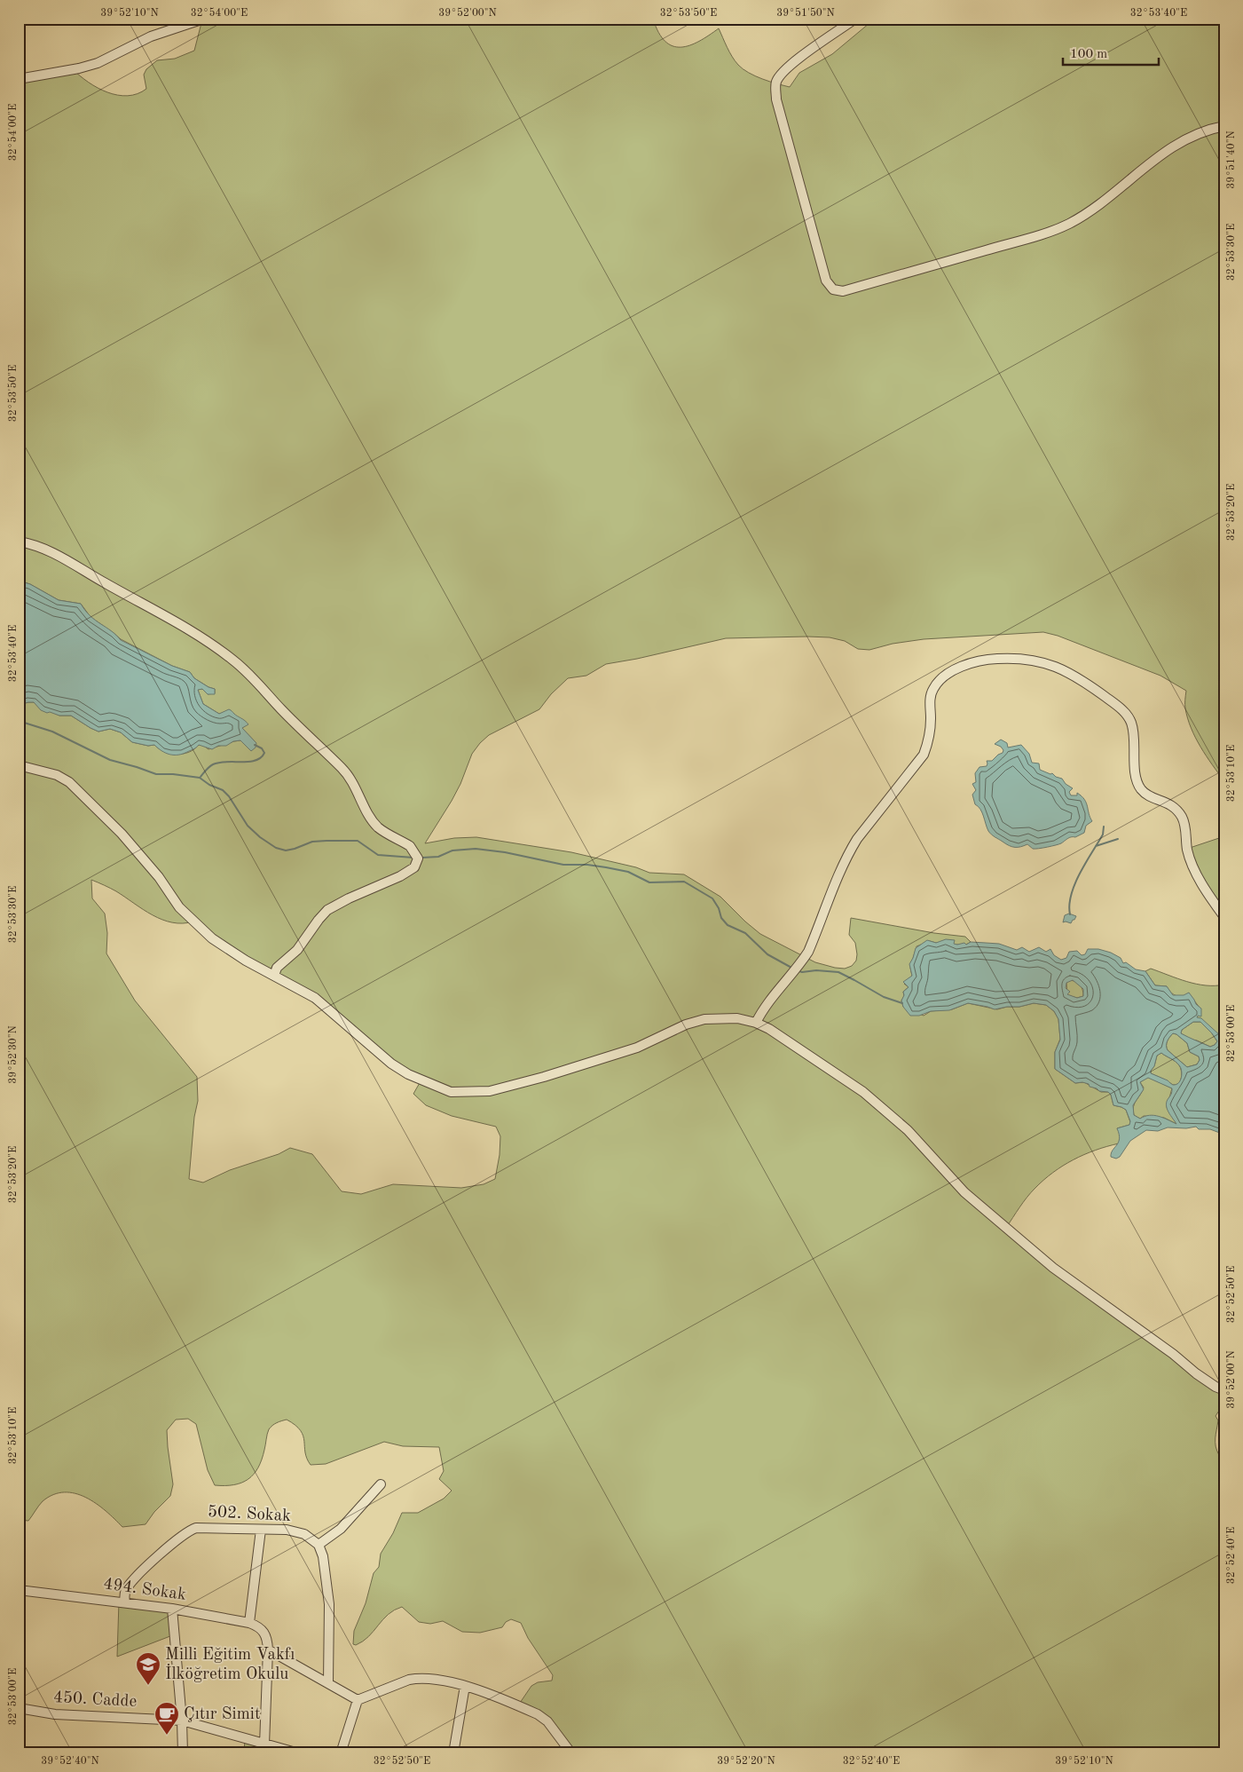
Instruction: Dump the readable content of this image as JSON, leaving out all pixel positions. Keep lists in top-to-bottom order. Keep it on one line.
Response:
{"streets":{"street":["502. Sokak","494. Sokak","450. Cadde"]},"crossings":[["502. Sokak","494. Sokak"]],"places":{"school or university":["Milli Eğitim Vakfı İlköğretim Okulu"],"cafe":["Çıtır Simit"]},"scale_bar":"100 m","coordinates":["39°52'10\"N","32°54'00\"E","39°52'00\"N","32°53'50\"E","39°51'50\"N","32°53'40\"E","39°51'40\"N","32°53'30\"E","32°53'20\"E","32°53'10\"E","32°53'00\"E","39°52'30\"N","32°52'50\"E","32°52'40\"E","39°52'40\"N","39°52'20\"N"]}
